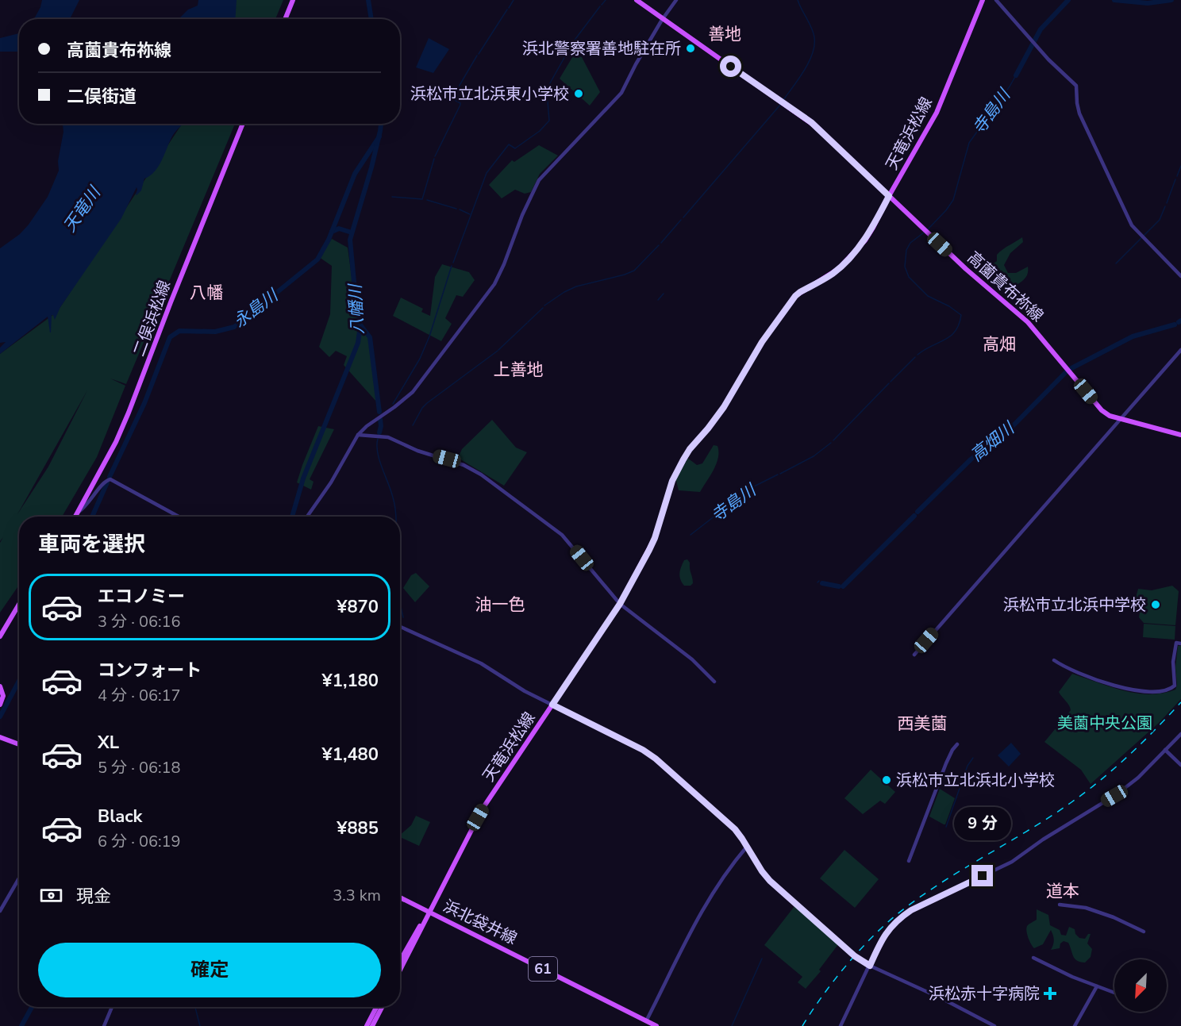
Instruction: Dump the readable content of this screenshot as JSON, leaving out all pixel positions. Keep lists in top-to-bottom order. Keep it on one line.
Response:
{"streets":{"main road":["天竜浜松線","高薗貴布祢線","二俣浜松線","浜北袋井線","61"]},"crossings":[["天竜浜松線","高薗貴布祢線"],["天竜浜松線","浜北袋井線"]],"districts":["善地","八幡","高畑","上善地","油一色","西美薗","道本"],"water":["寺島川","天竜川","永島川","八幡川","高畑川"],"parks":["美薗中央公園"],"places":{"other":["浜北警察署善地駐在所","浜松市立北浜東小学校","浜松市立北浜中学校","浜松市立北浜北小学校"],"health":["浜松赤十字病院"]},"north":"bottom left","page":{"banner":["高薗貴布祢線","二俣街道"],"heading":"車両を選択","list":[{"name":"エコノミー","note":"3 分 · 06:16","value":"¥870"},{"name":"コンフォート","note":"4 分 · 06:17","value":"¥1,180"},{"name":"XL","note":"5 分 · 06:18","value":"¥1,480"},{"name":"Black","note":"6 分 · 06:19","value":"¥885"}],"bubble":"9 分","pay":["現金","3.3 km"],"buttons":"確定"}}
